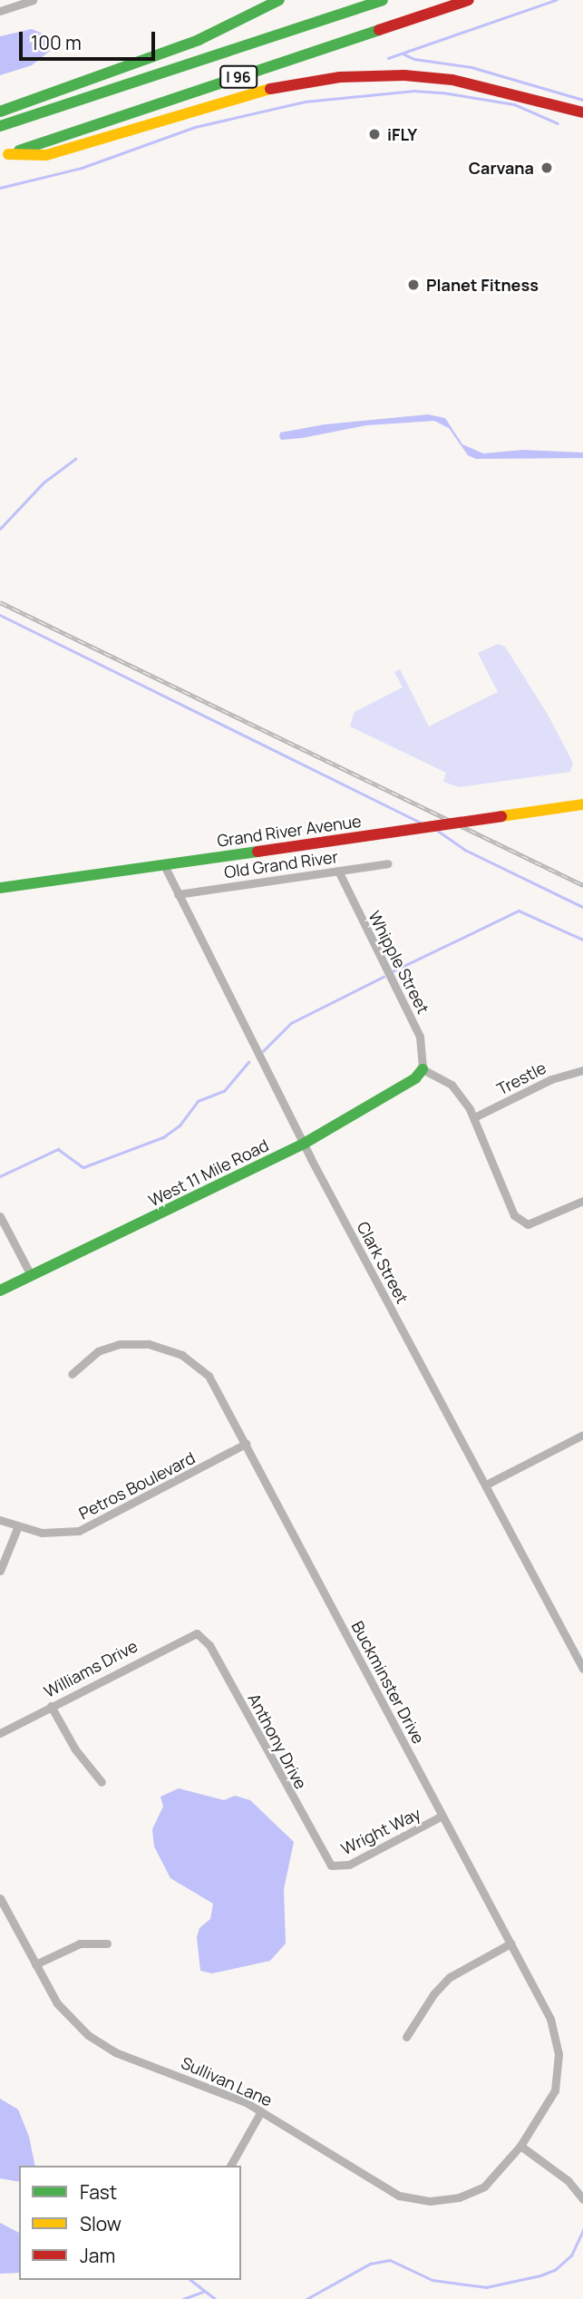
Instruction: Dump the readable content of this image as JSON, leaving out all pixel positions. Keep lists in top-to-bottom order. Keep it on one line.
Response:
{"streets":{"main road":["I 96","Grand River Avenue","West 11 Mile Road"],"street":["Old Grand River","Whipple Street","Trestle","Clark Street","Petros Boulevard","Williams Drive","Buckminster Drive","Anthony Drive","Wright Way","Sullivan Lane"]},"crossings":[["Grand River Avenue","Clark Street"],["Old Grand River","Whipple Street"],["Old Grand River","Clark Street"],["Whipple Street","West 11 Mile Road"],["West 11 Mile Road","Clark Street"],["Petros Boulevard","Buckminster Drive"],["Williams Drive","Anthony Drive"],["Buckminster Drive","Wright Way"],["Buckminster Drive","Sullivan Lane"],["Anthony Drive","Wright Way"]],"places":["iFLY","Carvana","Planet Fitness"],"legend":["Fast","Slow","Jam"],"scale_bar":"100 m"}
